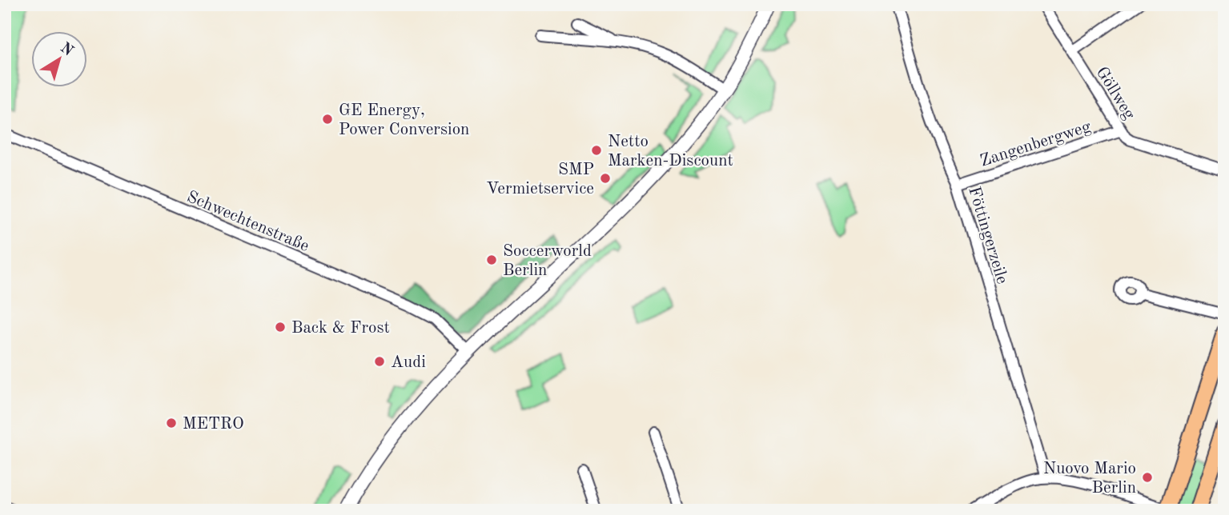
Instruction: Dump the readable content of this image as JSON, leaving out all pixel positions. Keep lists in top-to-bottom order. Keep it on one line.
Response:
{"streets":{"street":["Göllweg","Zangenbergweg","Schwechtenstraße","Föttingerzeile"]},"crossings":[["Göllweg","Zangenbergweg"],["Zangenbergweg","Föttingerzeile"]],"places":["GE Energy, Power Conversion","Netto Marken-Discount","SMP Vermietservice","Soccerworld Berlin","Back & Frost","Audi","METRO","Nuovo Mario Berlin"],"north":"top right"}
